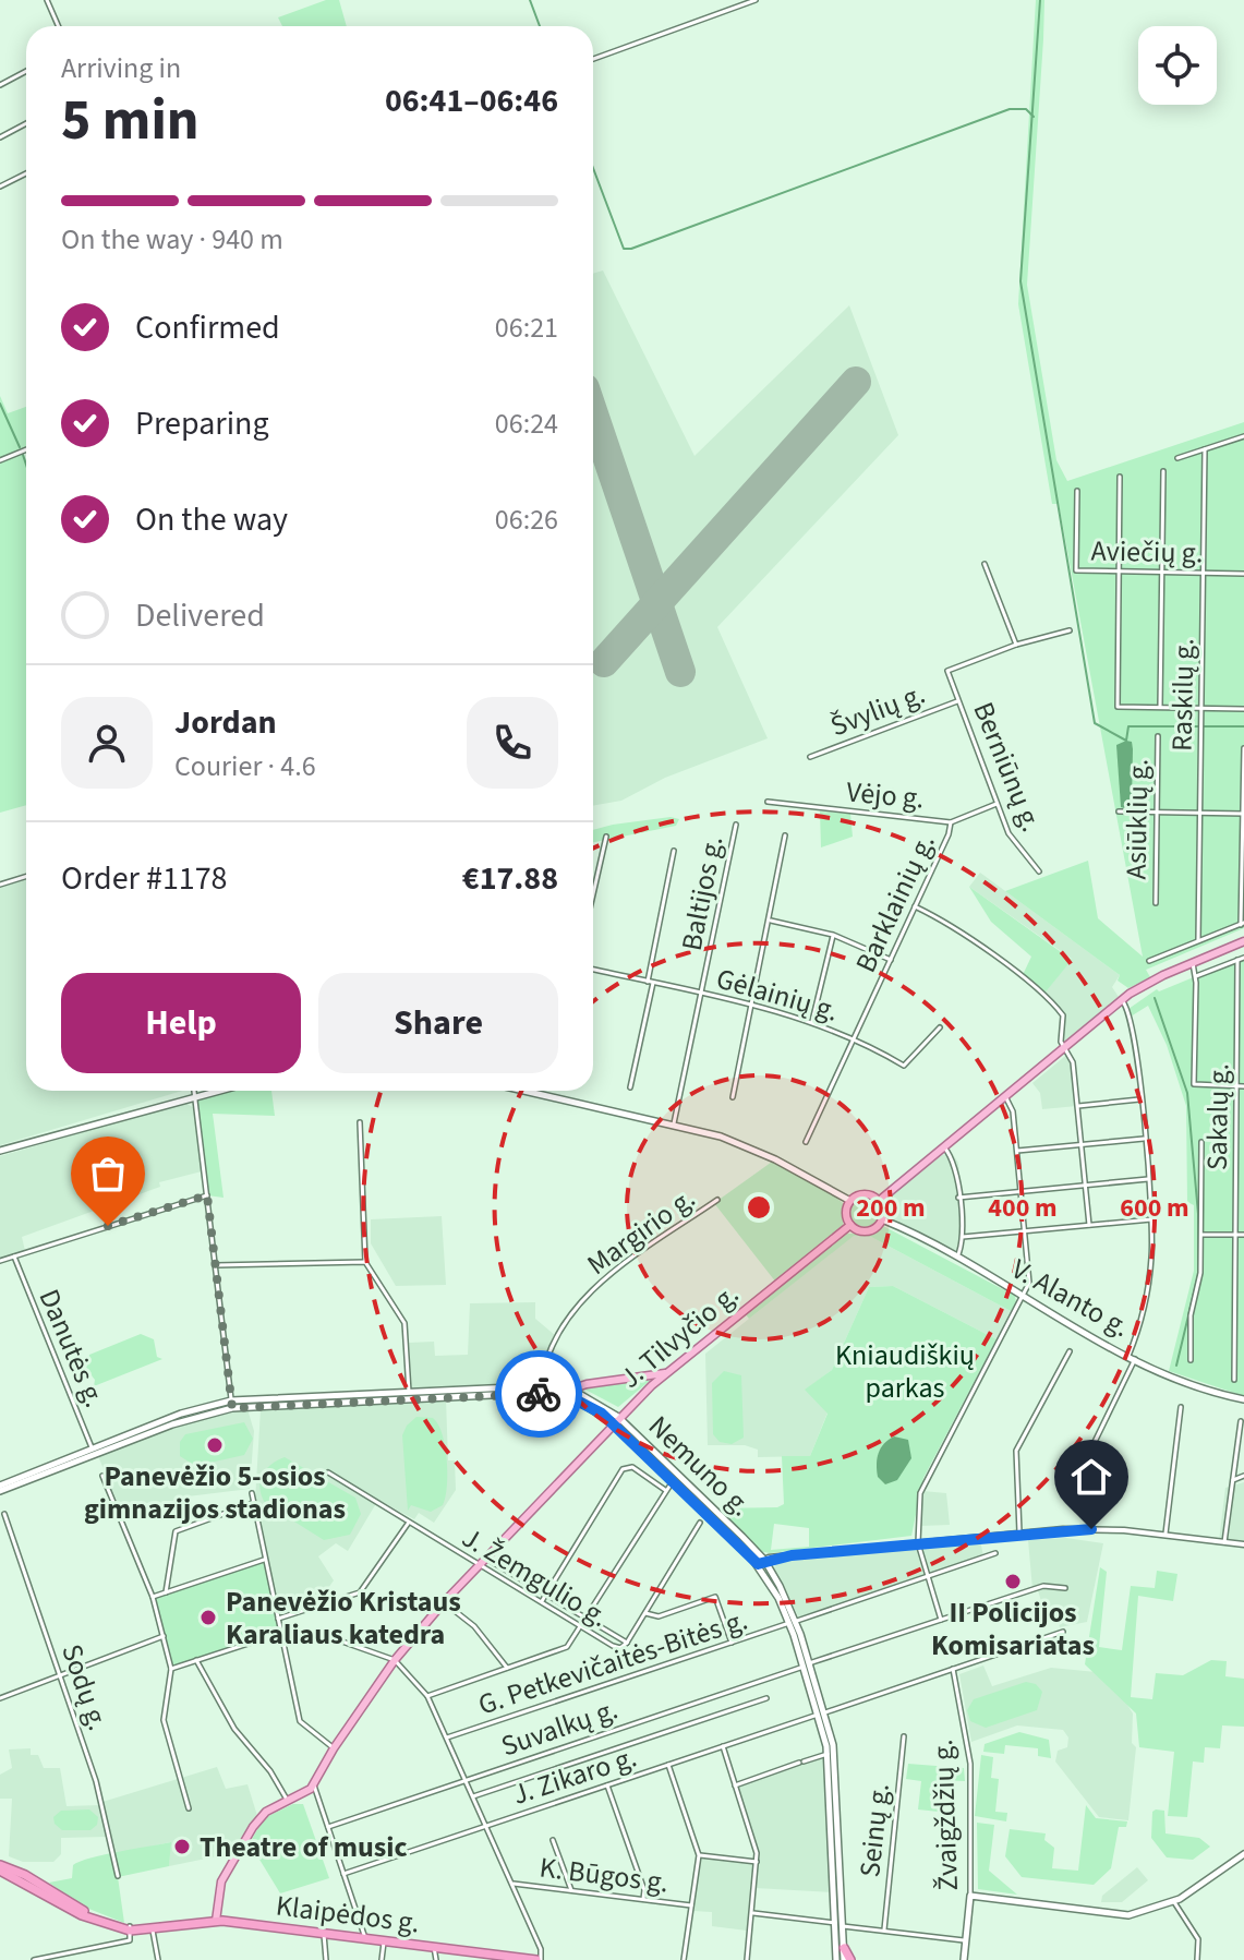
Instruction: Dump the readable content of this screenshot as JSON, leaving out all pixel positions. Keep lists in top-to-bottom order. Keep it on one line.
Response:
{"streets":{"highway":["Klaipėdos g."],"main road":["V. Alanto g.","J. Tilvyčio g.","Nemuno g.","Žvaigždžių g."],"street":["Aviečių g.","Raskilų g.","Švylių g.","Berniūnų g.","Vėjo g.","Asiūklių g.","Baltijos g.","Barklainių g.","Gėlainių g.","Sakalų g.","Margirio g.","Danutės g.","J. Žemgulio g.","G. Petkevičaitės-Bitės g.","Sodų g.","Suvalkų g.","J. Zikaro g.","Seinų g.","K. Būgos g."]},"crossings":[["Aviečių g.","Raskilų g."],["Švylių g.","Berniūnų g."],["Berniūnų g.","Vėjo g."],["Vėjo g.","Barklainių g."],["Baltijos g.","Gėlainių g."],["Barklainių g.","Gėlainių g."],["Margirio g.","Nemuno g."],["V. Alanto g.","J. Tilvyčio g."],["J. Tilvyčio g.","Nemuno g."],["J. Tilvyčio g.","J. Žemgulio g."],["J. Tilvyčio g.","Klaipėdos g."],["Danutės g.","Nemuno g."],["Nemuno g.","G. Petkevičaitės-Bitės g."],["Nemuno g.","Suvalkų g."],["Nemuno g.","J. Zikaro g."],["J. Zikaro g.","Žvaigždžių g."]],"parks":["Kniaudiškių parkas"],"places":["Panevėžio 5-osios gimnazijos stadionas","II Policijos Komisariatas","Panevėžio Kristaus Karaliaus katedra","Theatre of music"],"page":{"heading":["5 min","Arriving in","06:41–06:46"],"panel":["Jordan","Courier · 4.6","Order #1178","€17.88"],"bar":"On the way · 940 m","list":[["Confirmed","06:21"],["Preparing","06:24"],["On the way","06:26"],"Delivered"],"buttons":["Help","Share"]},"rings":["200 m","400 m","600 m"]}
